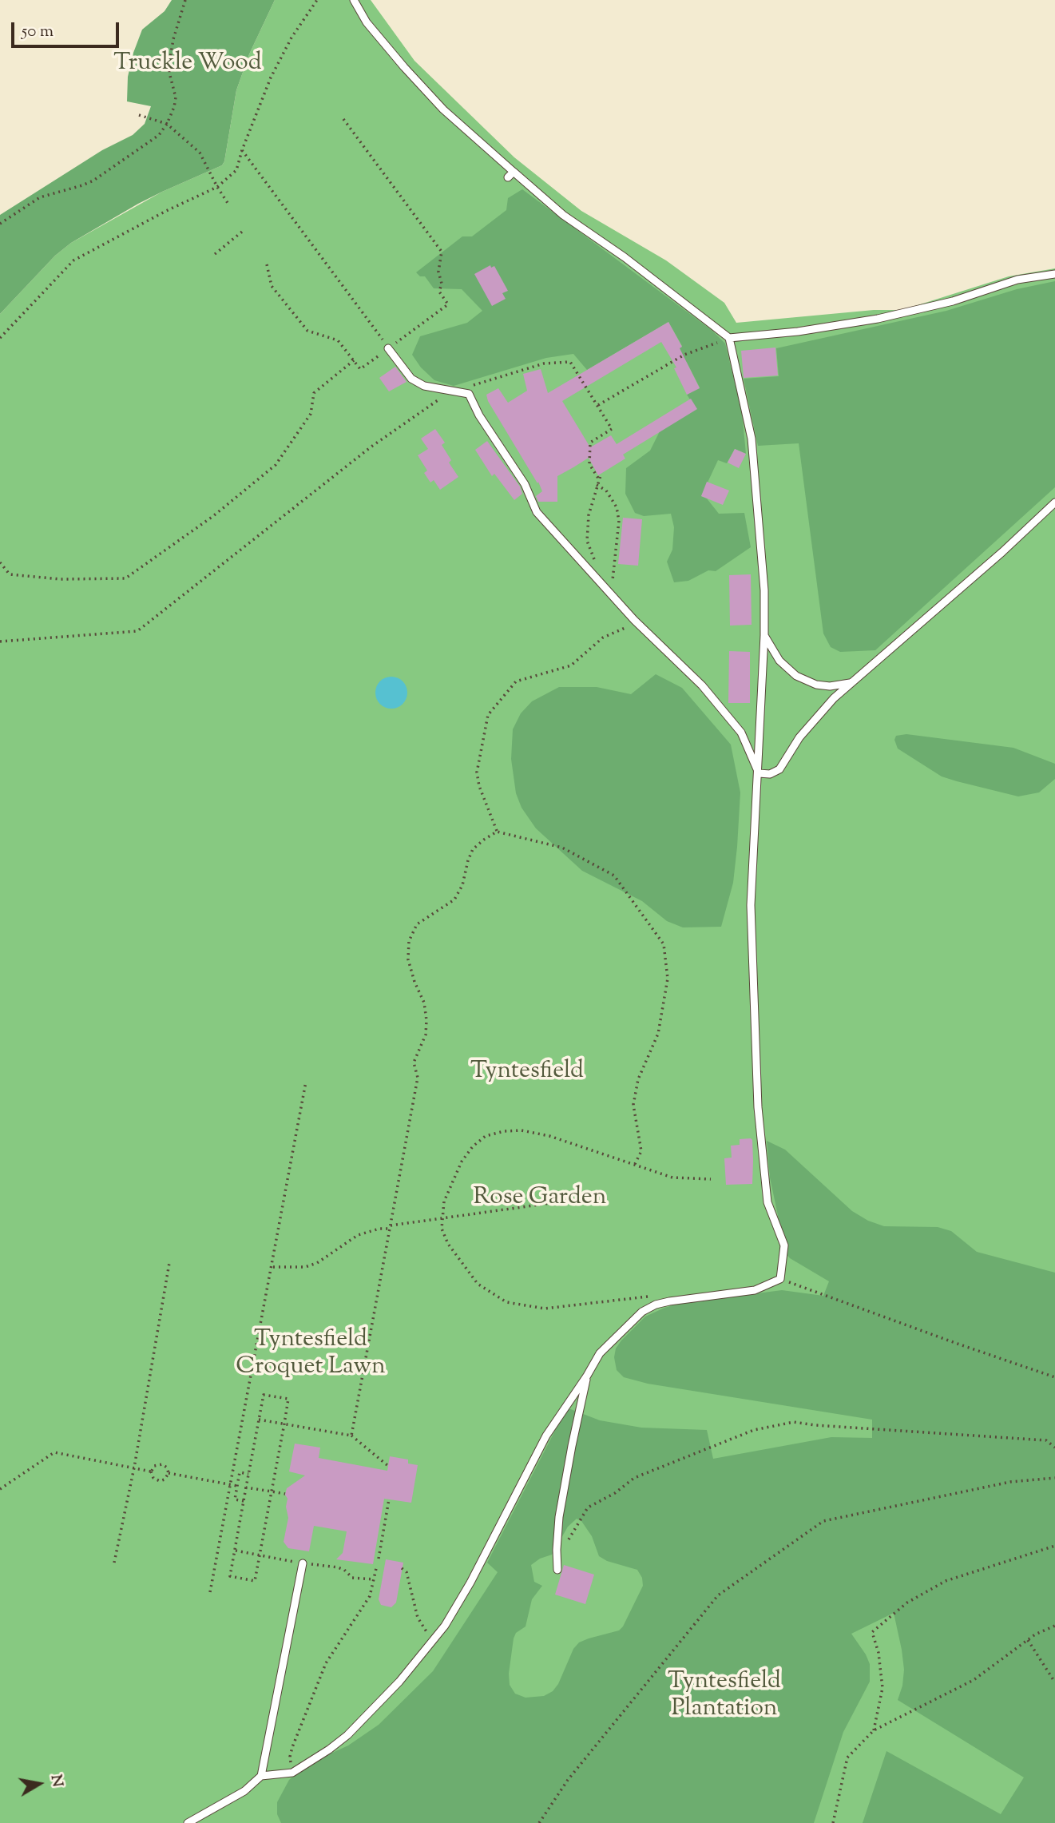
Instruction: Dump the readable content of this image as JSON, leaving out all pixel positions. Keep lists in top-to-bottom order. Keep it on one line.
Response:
{"parks":["Truckle Wood","Tyntesfield","Rose Garden","Tyntesfield Croquet Lawn","Tyntesfield Plantation"],"scale_bar":"50 m","north":"right"}
